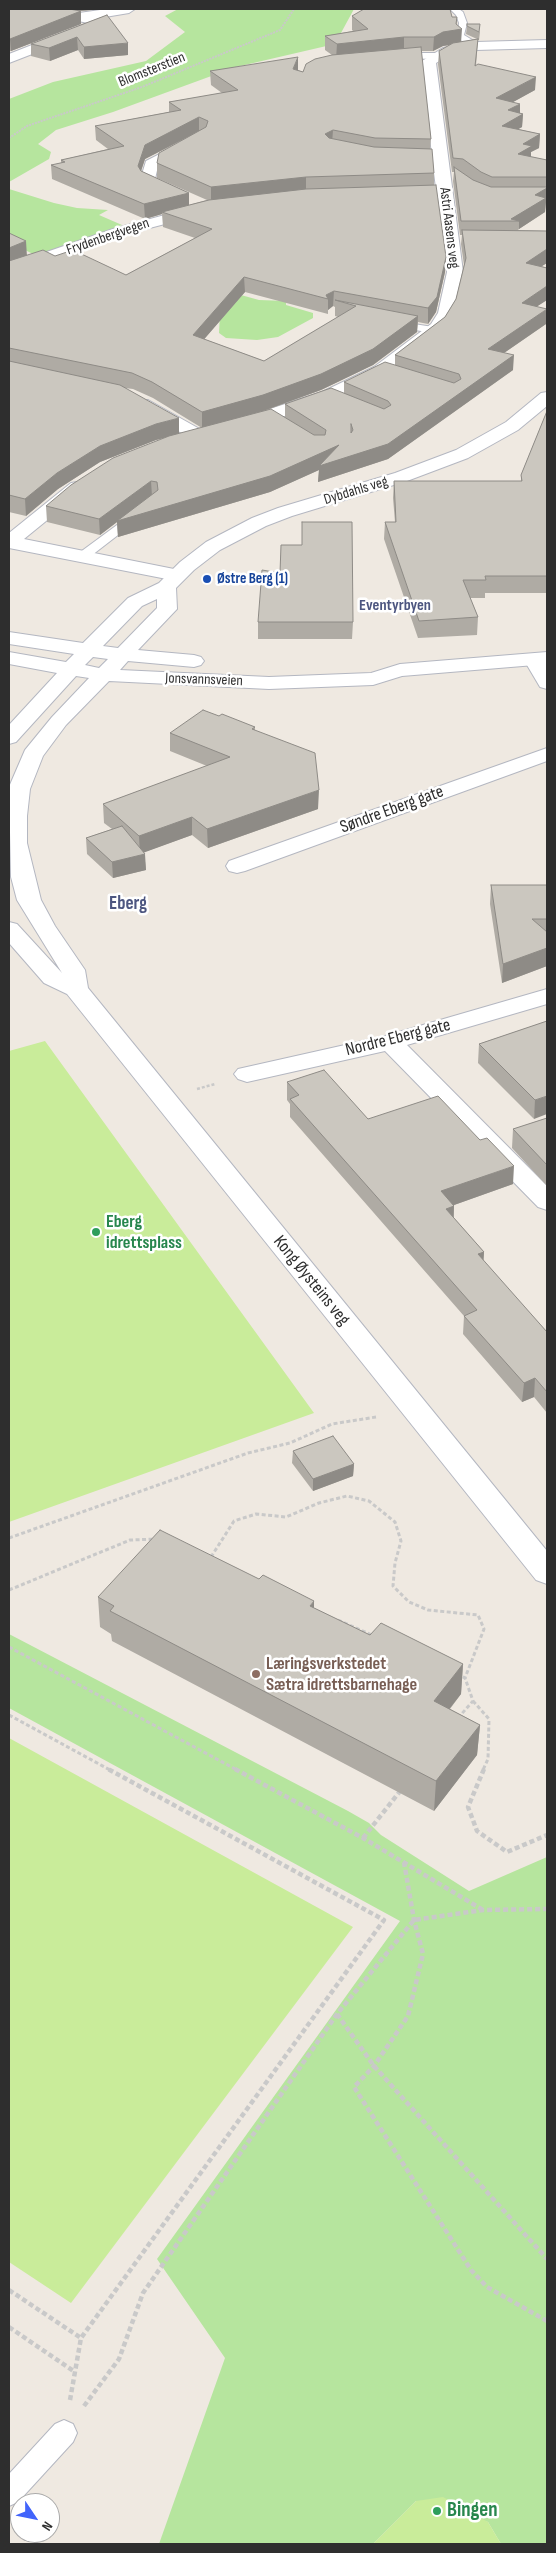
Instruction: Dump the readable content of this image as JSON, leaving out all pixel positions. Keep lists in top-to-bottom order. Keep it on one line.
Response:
{"streets":{"street":["Astri Aasens veg","Frydenbergvegen","Dybdahls veg","Jonsvannsveien","Søndre Eberg gate","Nordre Eberg gate","Kong Øysteins veg"],"path":["Blomsterstien"]},"crossings":[["Dybdahls veg","Jonsvannsveien"],["Jonsvannsveien","Kong Øysteins veg"]],"districts":["Eventyrbyen","Eberg"],"places":["Østre Berg (1)","Eberg idrettsplass","Læringsverkstedet Sætra idrettsbarnehage","Bingen"],"north":"bottom right"}
